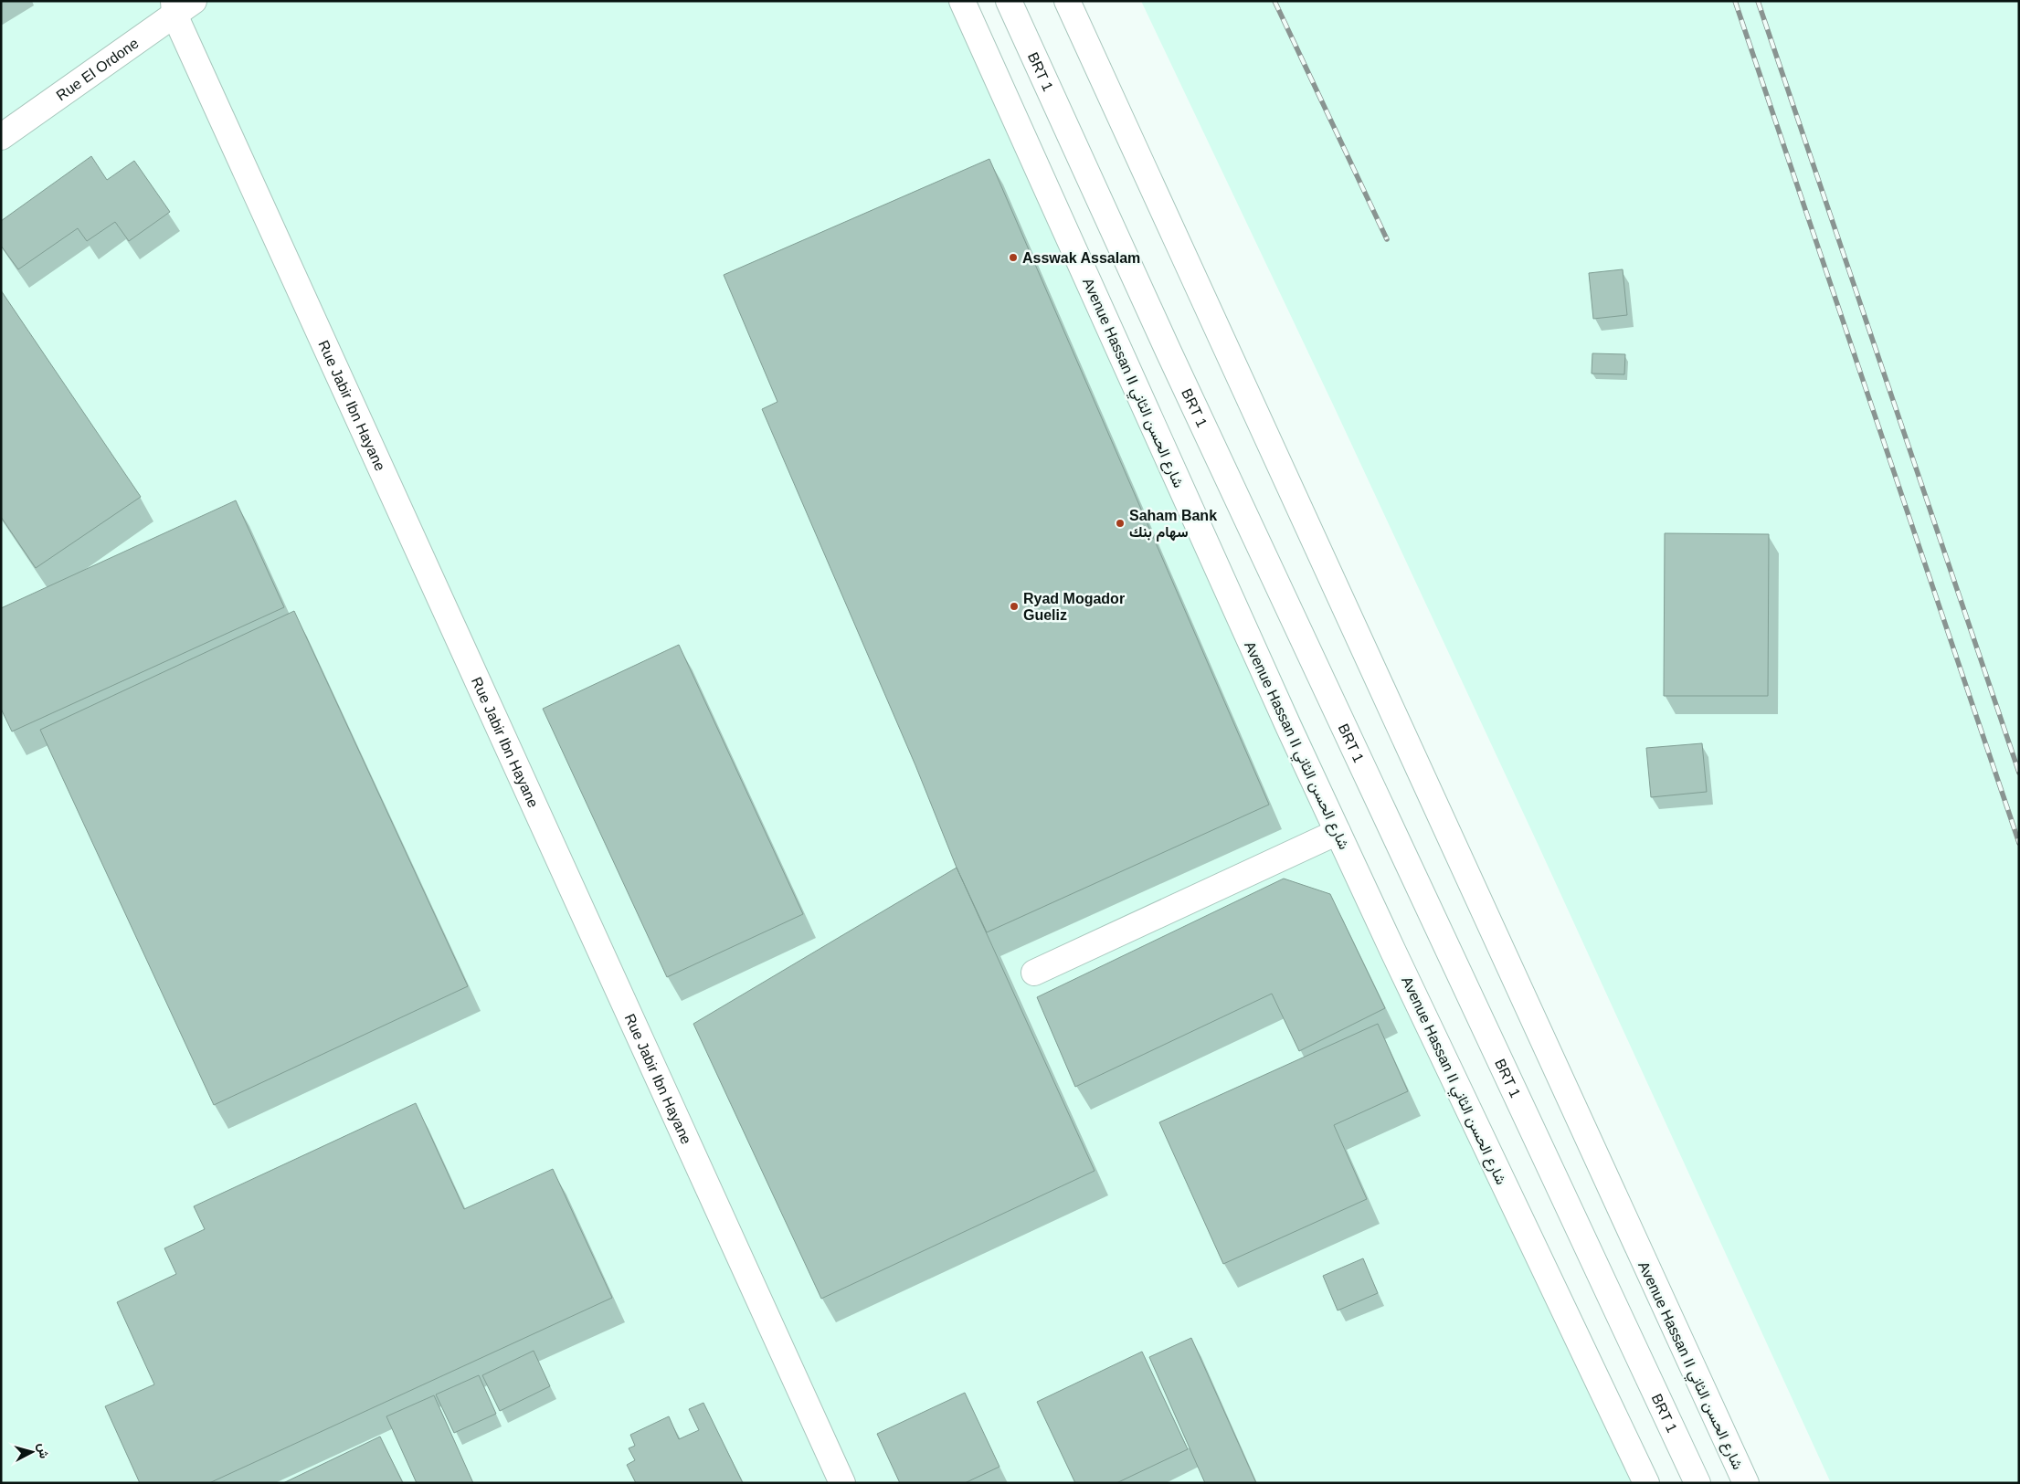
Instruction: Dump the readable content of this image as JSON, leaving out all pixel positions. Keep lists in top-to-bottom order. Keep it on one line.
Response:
{"streets":{"main road":["Rue El Ordone","BRT 1","Avenue Hassan II شارع الحسن الثاني","Rue Jabir Ibn Hayane"]},"crossings":[["Rue El Ordone","Rue Jabir Ibn Hayane"]],"places":["Asswak Assalam","Saham Bank سهام بنك","Ryad Mogador Gueliz"],"north":"right"}
